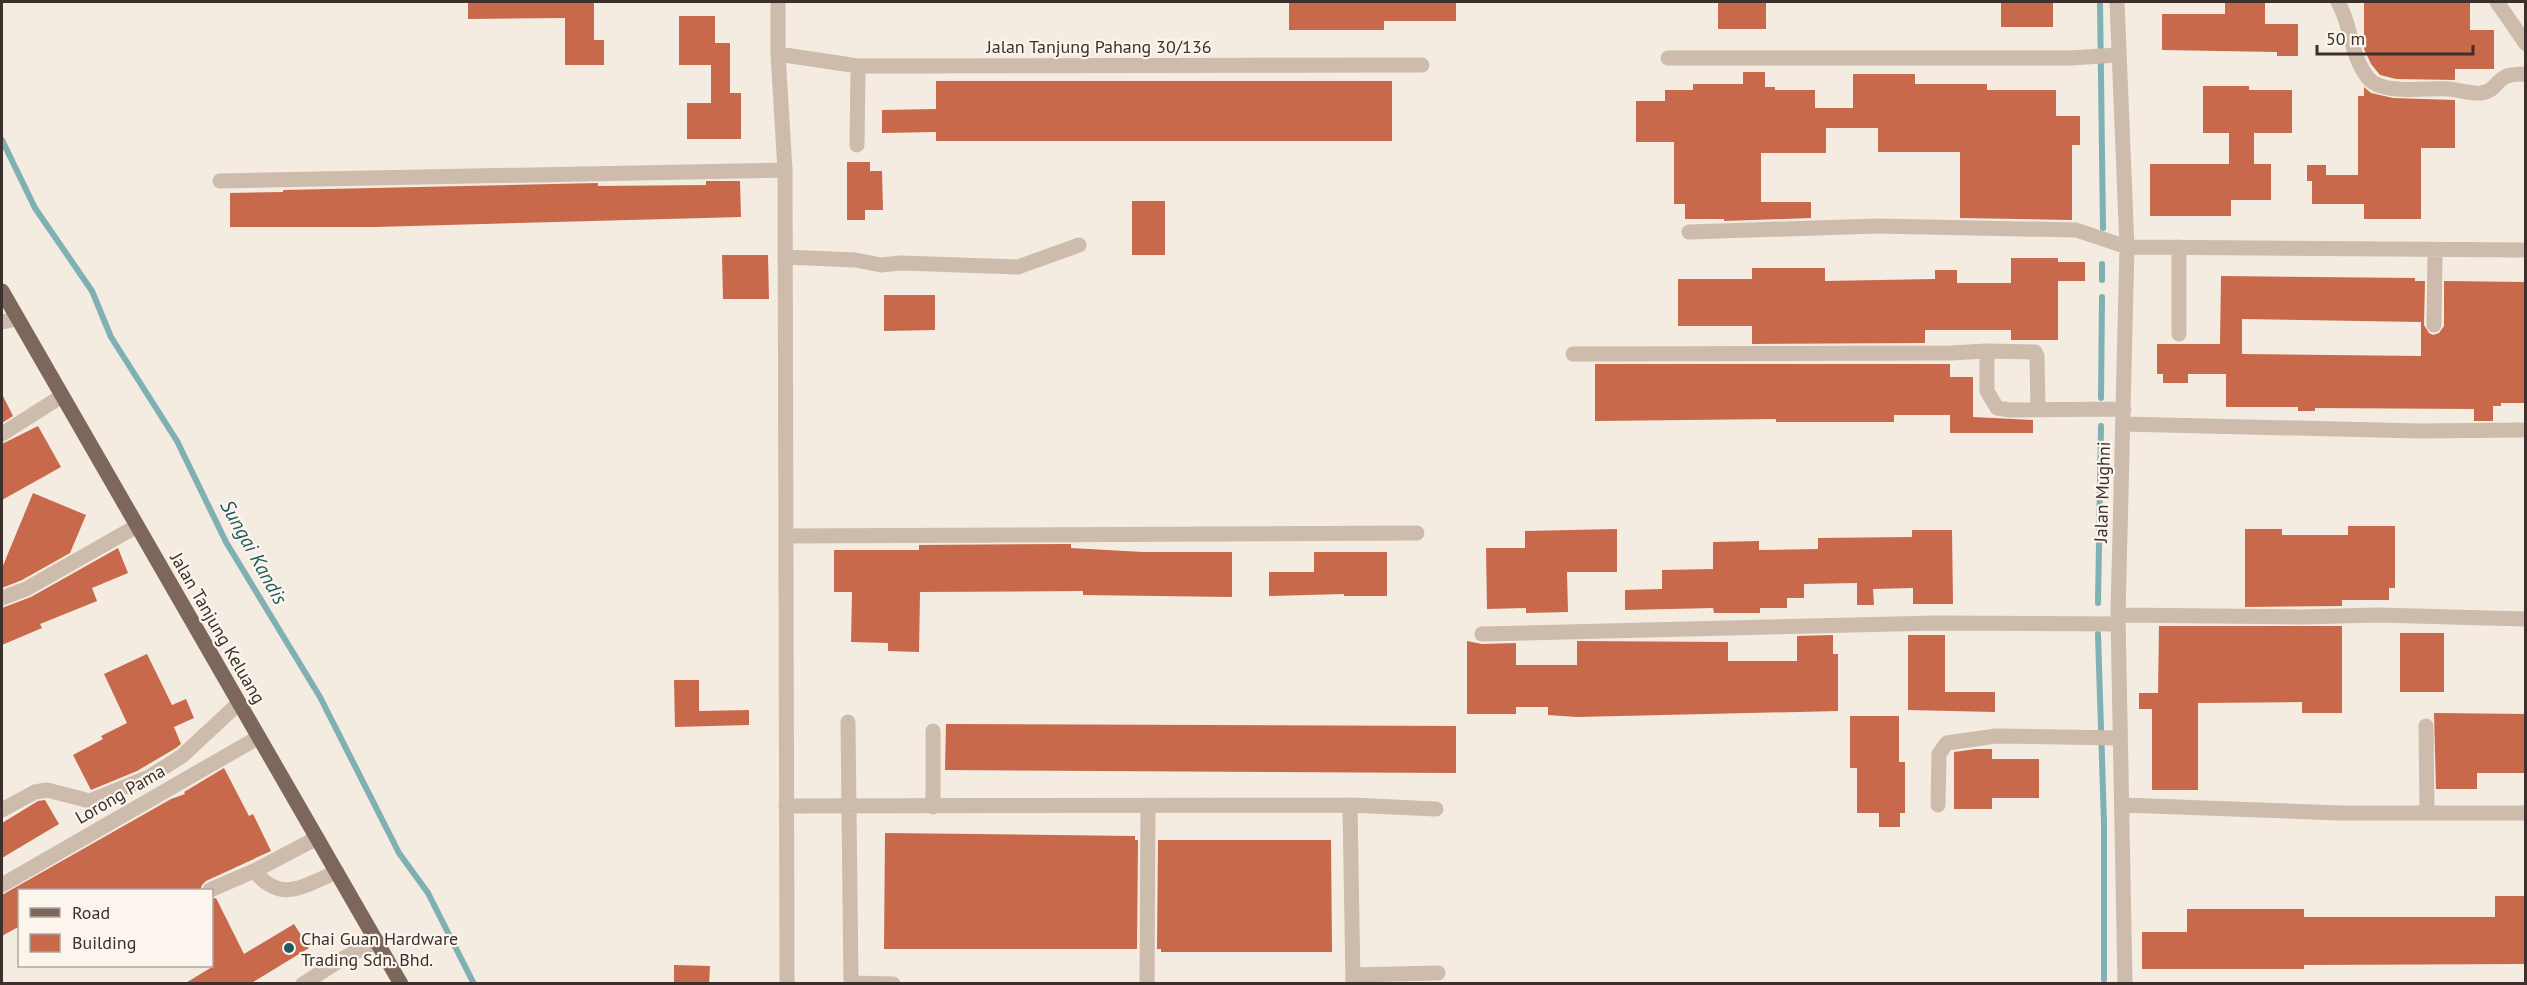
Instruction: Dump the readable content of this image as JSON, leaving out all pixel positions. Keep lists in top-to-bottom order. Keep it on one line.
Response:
{"streets":{"main road":["Jalan Tanjung Keluang"],"street":["Jalan Tanjung Pahang 30/136","Jalan Mughni","Lorong Pama"]},"crossings":[["Jalan Tanjung Keluang","Lorong Pama"]],"water":["Sungai Kandis"],"places":["Chai Guan Hardware Trading Sdn. Bhd."],"legend":["Road","Building"],"scale_bar":"50 m"}
